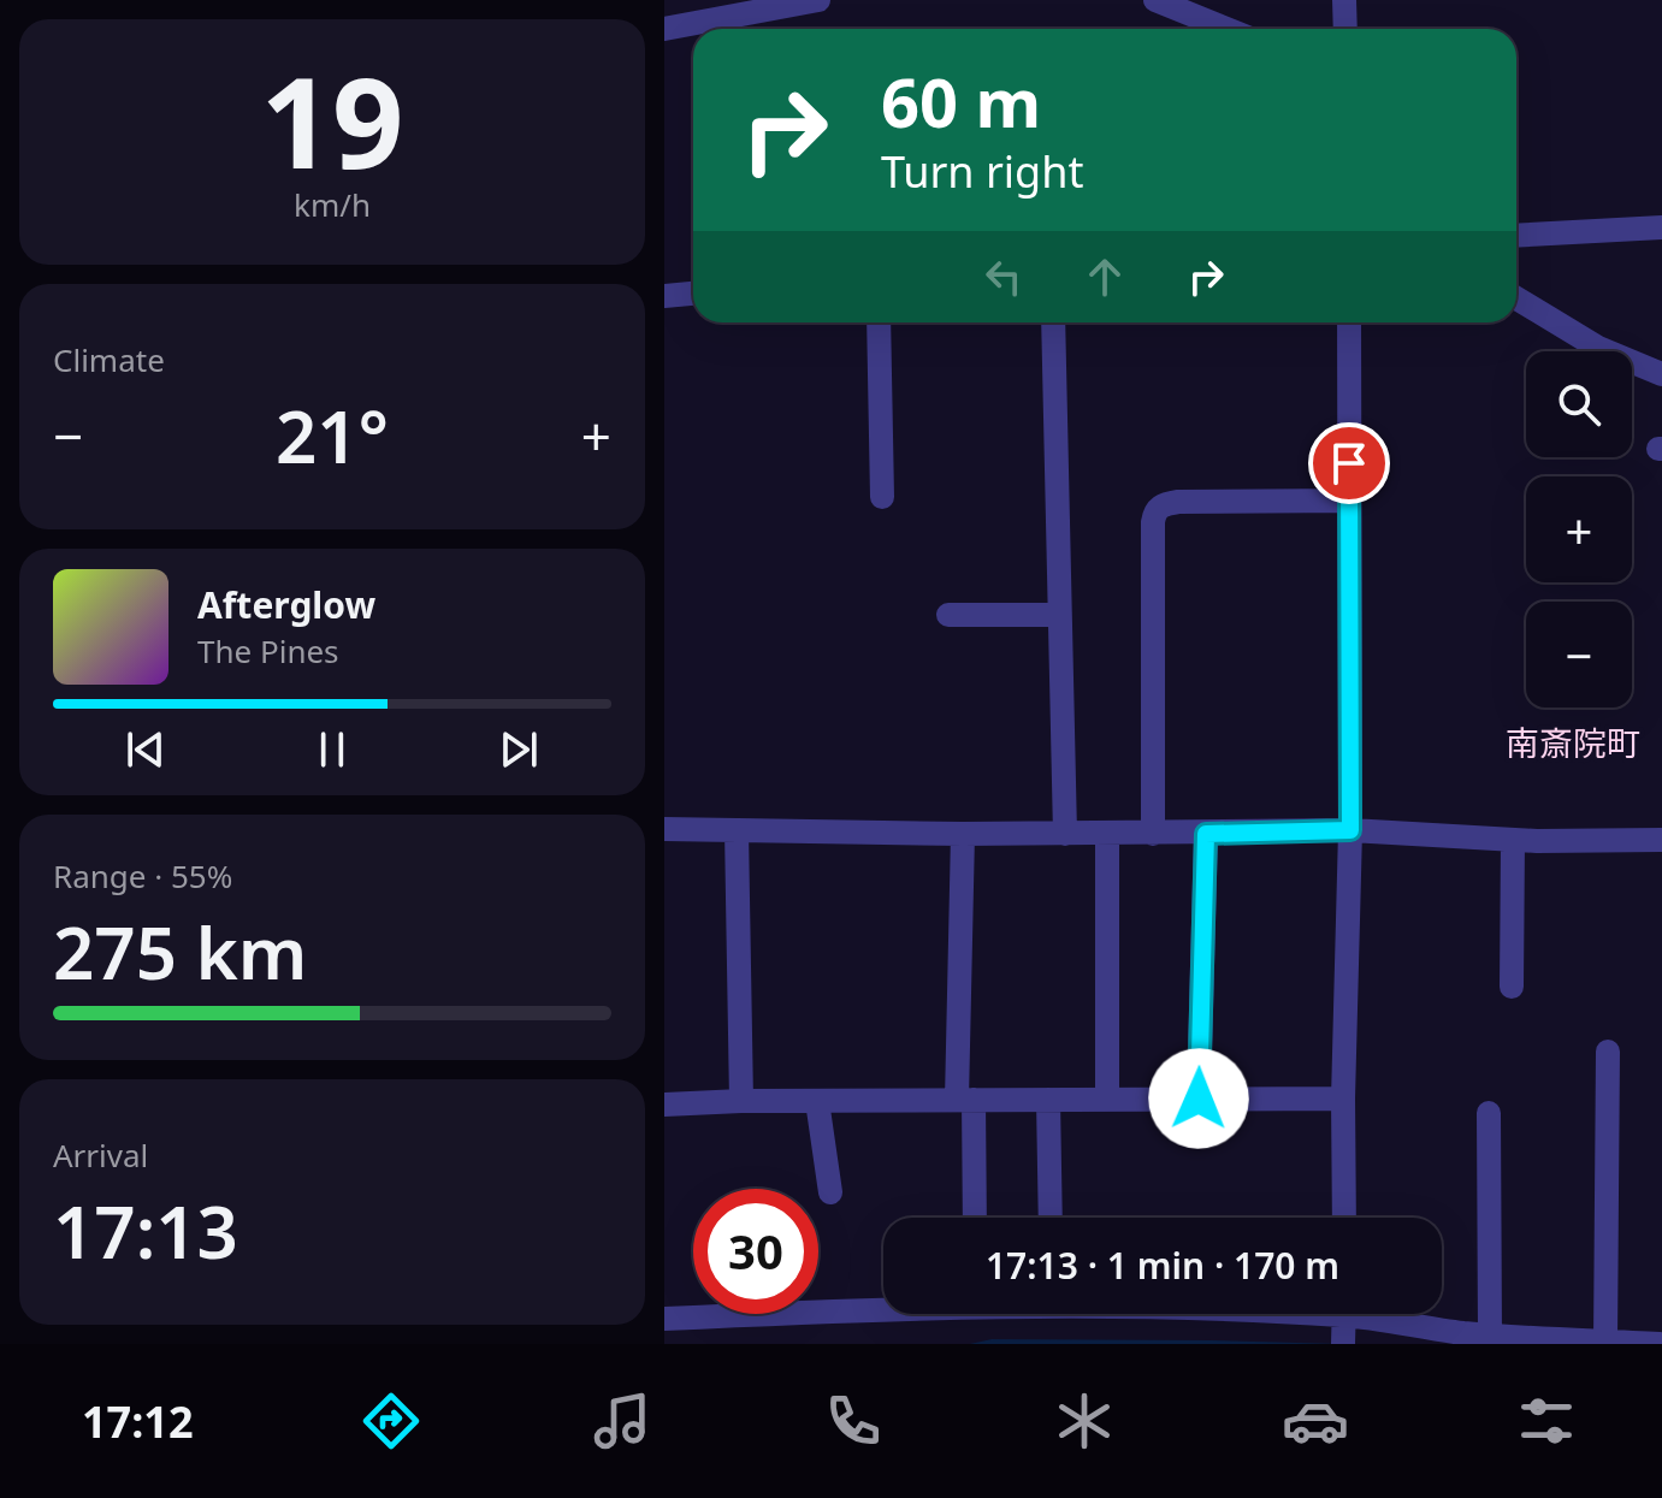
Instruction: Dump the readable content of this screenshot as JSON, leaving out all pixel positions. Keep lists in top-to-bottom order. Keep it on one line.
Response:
{"districts":["南斎院町"],"page":{"tile":[["19","km/h"],"Climate",["Range · 55%","275 km"],["Arrival","17:13"]],"turn":["60 m","Turn right"],"map_buttons":["+","−"],"heat":["−","21°","+"],"song":["Afterglow","The Pines"],"limit":"30","trip":"17:13 · 1 min · 170 m","tabs":"17:12"}}
